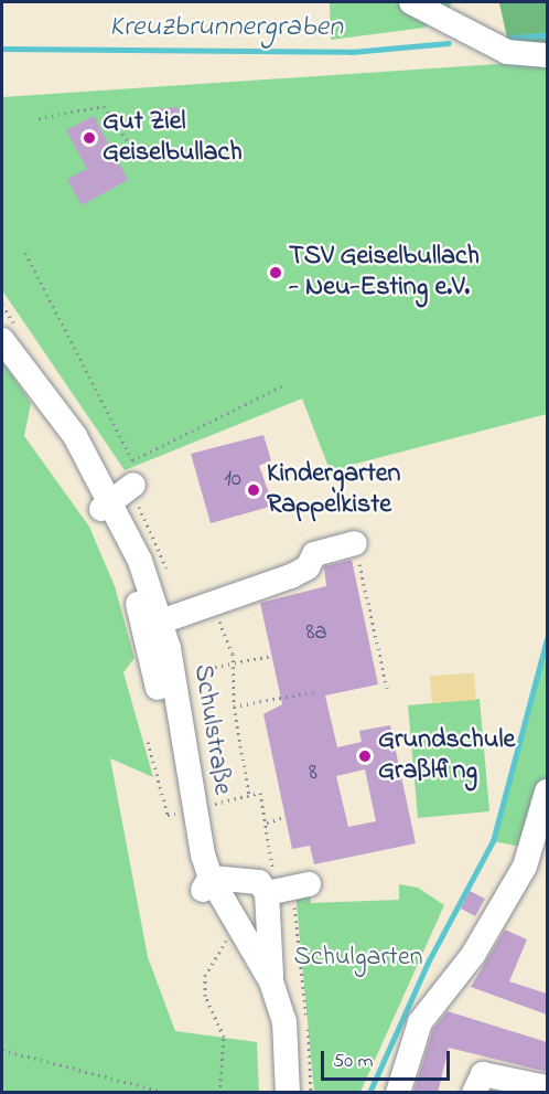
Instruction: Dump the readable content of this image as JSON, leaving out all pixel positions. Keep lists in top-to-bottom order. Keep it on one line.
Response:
{"streets":{"street":["Schulstraße"]},"water":["Kreuzbrunnergraben"],"parks":["Schulgarten"],"places":["Gut Ziel Geiselbullach","TSV Geiselbullach - Neu-Esting e.V.","Kindergarten Rappelkiste","Grundschule Graßlfing"],"house_numbers":["10","8a","8"],"scale_bar":"50 m"}
